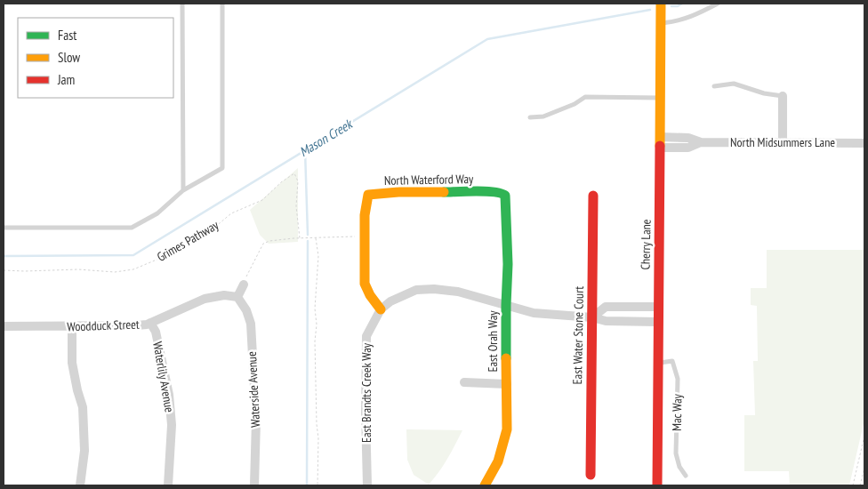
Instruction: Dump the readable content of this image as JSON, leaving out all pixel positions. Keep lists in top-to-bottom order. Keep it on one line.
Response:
{"streets":{"street":["North Midsummers Lane","North Waterford Way","Cherry Lane","Woodduck Street","East Water Stone Court","East Orah Way","Waterlily Avenue","Waterside Avenue","East Brandts Creek Way"],"lane":["Mac Way"],"path":["Grimes Pathway"]},"crossings":[["North Midsummers Lane","Cherry Lane"],["North Waterford Way","East Orah Way"],["North Waterford Way","East Brandts Creek Way"],["Cherry Lane","East Brandts Creek Way"],["Cherry Lane","Mac Way"],["Woodduck Street","Waterlily Avenue"],["Woodduck Street","Waterside Avenue"],["East Water Stone Court","East Brandts Creek Way"],["East Orah Way","East Brandts Creek Way"]],"water":["Mason Creek"],"legend":["Fast","Slow","Jam"]}
